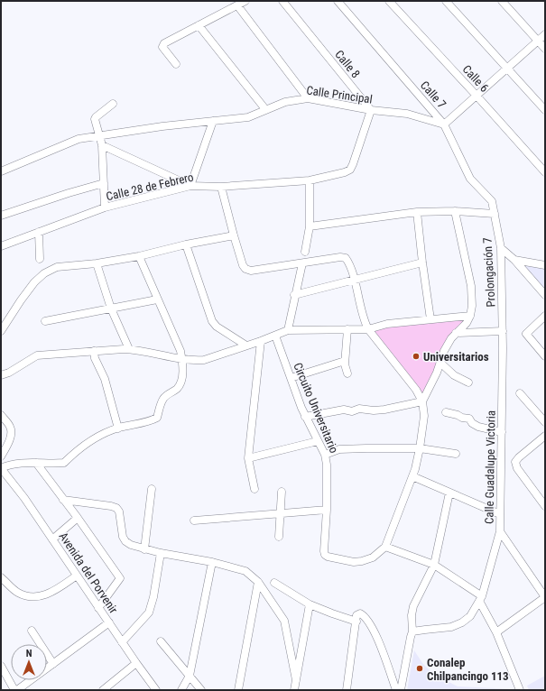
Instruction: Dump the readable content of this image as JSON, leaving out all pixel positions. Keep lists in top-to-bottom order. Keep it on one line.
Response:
{"streets":{"street":["Calle 8","Calle 6","Calle Principal","Calle 7","Calle 28 de Febrero","Prolongación 7","Circuito Universitario","Calle Guadalupe Victoria","Avenida del Porvenir"]},"crossings":[["Calle 8","Calle Principal"],["Calle Principal","Calle 7"],["Calle 7","Prolongación 7"],["Prolongación 7","Calle Guadalupe Victoria"]],"places":["Universitarios","Conalep Chilpancingo 113"],"north":"top"}
